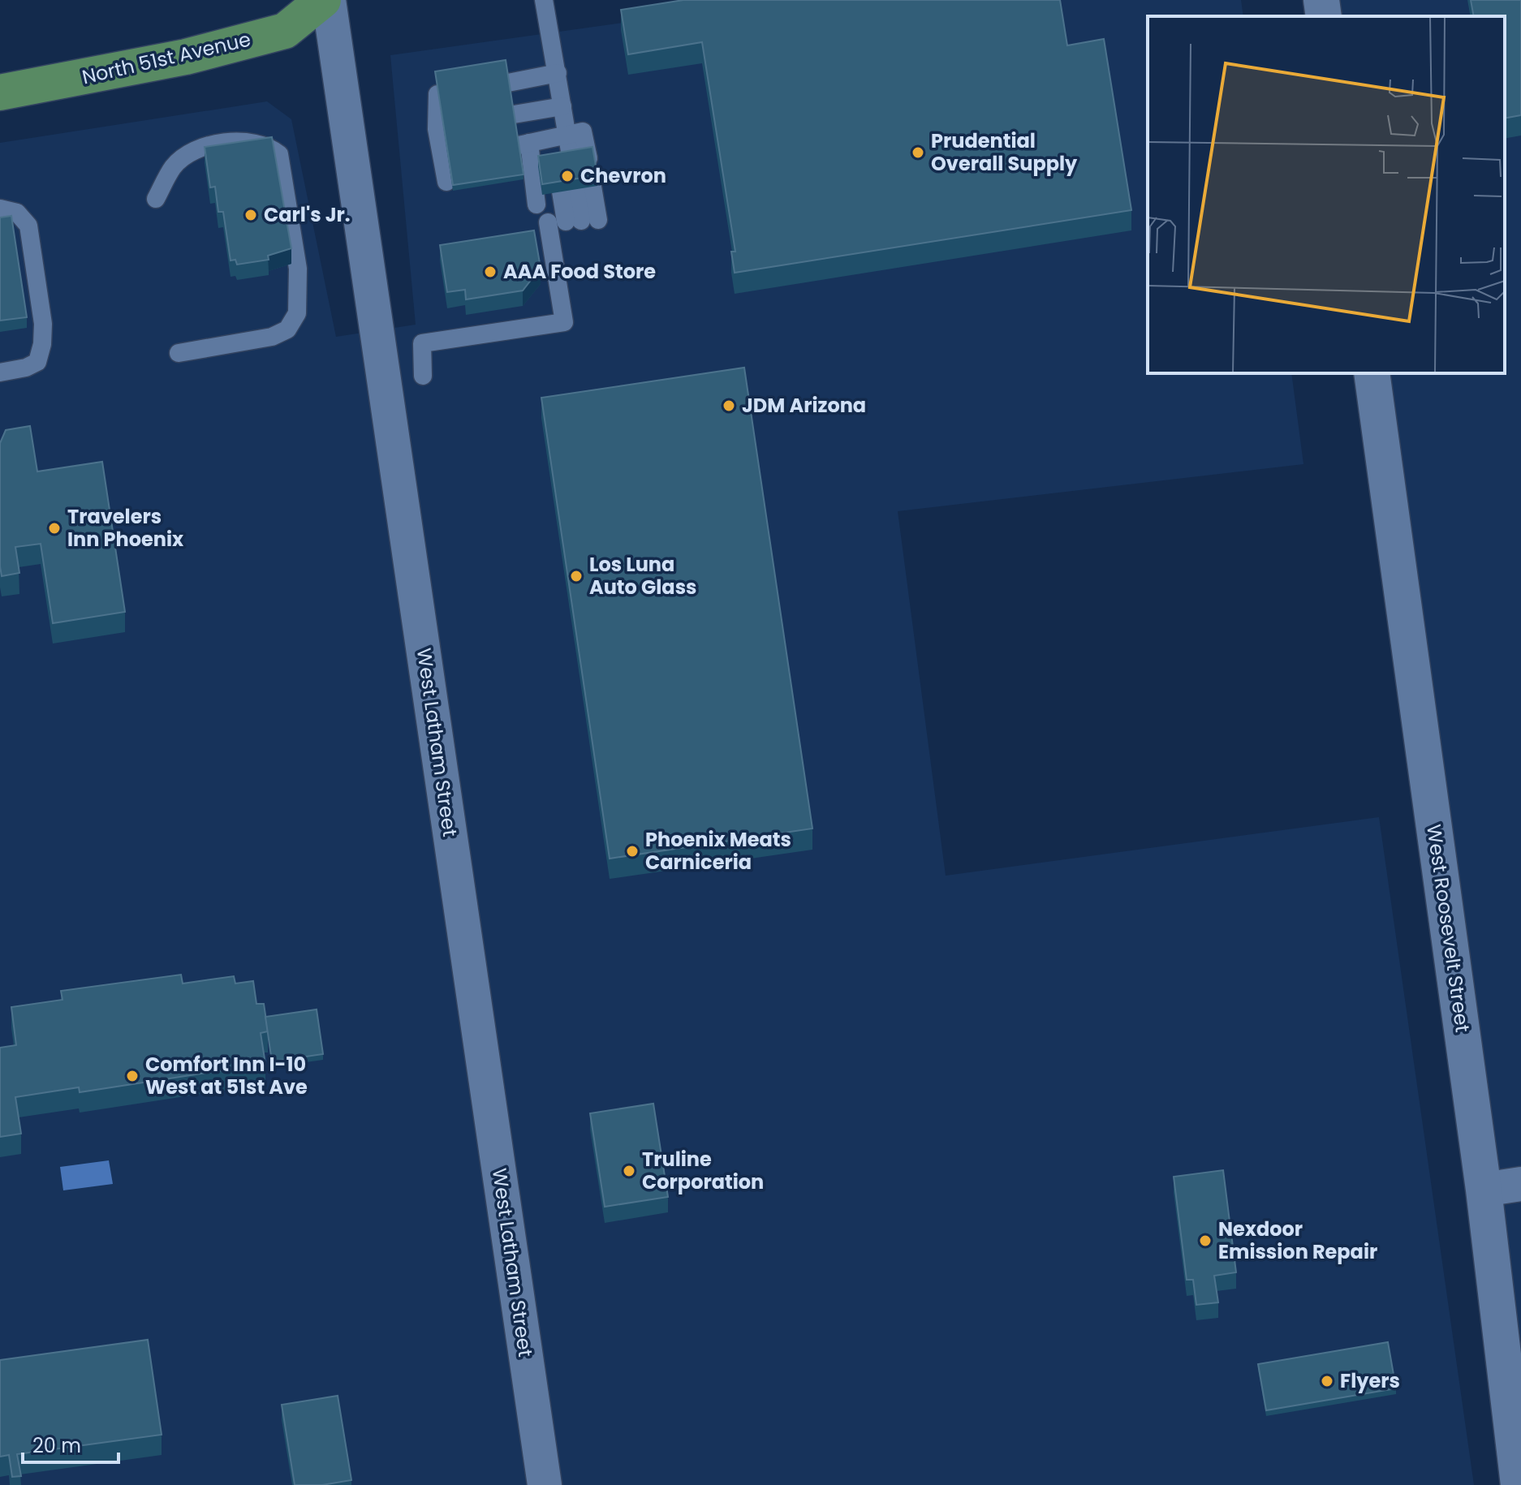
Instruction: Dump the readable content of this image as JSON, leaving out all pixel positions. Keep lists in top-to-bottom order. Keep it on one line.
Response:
{"streets":{"main road":["North 51st Avenue"],"street":["West Latham Street","West Roosevelt Street"]},"places":["Prudential Overall Supply","Chevron","Carl's Jr.","AAA Food Store","JDM Arizona","Travelers Inn Phoenix","Los Luna Auto Glass","Phoenix Meats Carniceria","Comfort Inn I-10 West at 51st Ave","Truline Corporation","Nexdoor Emission Repair","Flyers"],"scale_bar":"20 m"}
